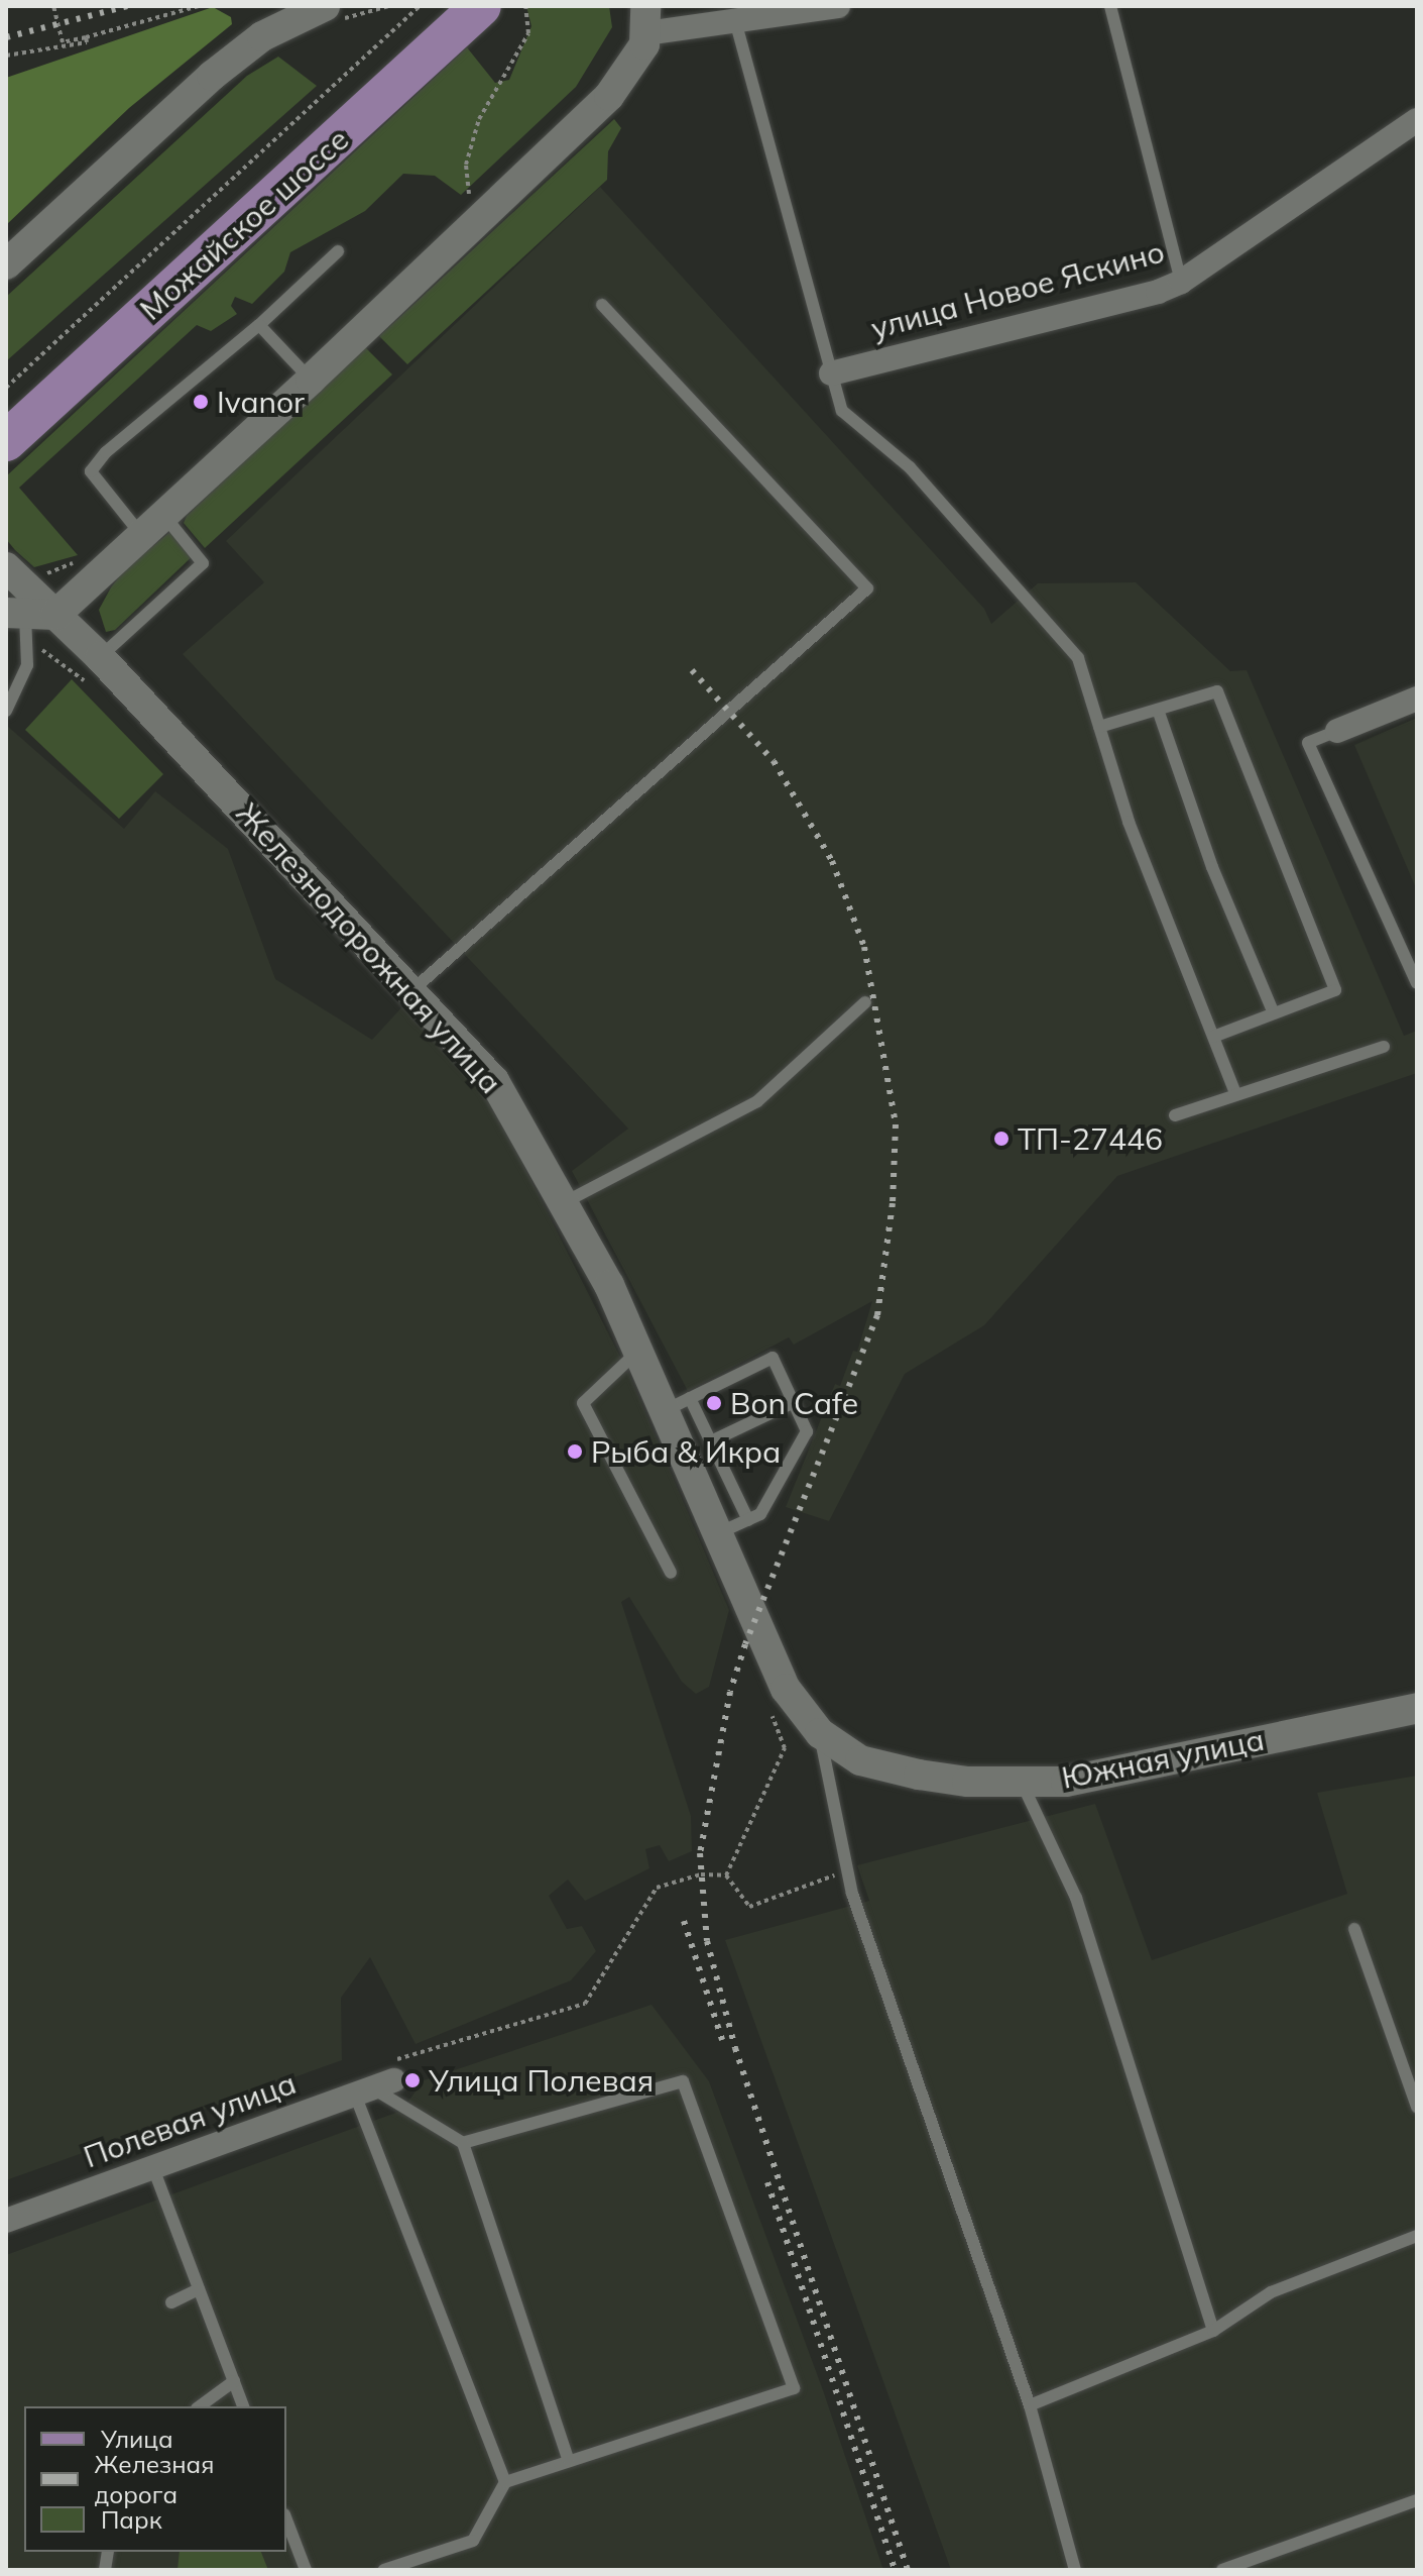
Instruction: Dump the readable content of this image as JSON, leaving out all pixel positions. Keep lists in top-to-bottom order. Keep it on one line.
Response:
{"streets":{"main road":["Можайское шоссе"],"street":["улица Новое Яскино","Железнодорожная улица","Южная улица","Полевая улица"]},"crossings":[["Железнодорожная улица","Южная улица"]],"places":["Ivanor","ТП-27446","Bon Cafe","Рыба & Икра","Улица Полевая"],"legend":["Улица","Железная дорога","Парк"]}
